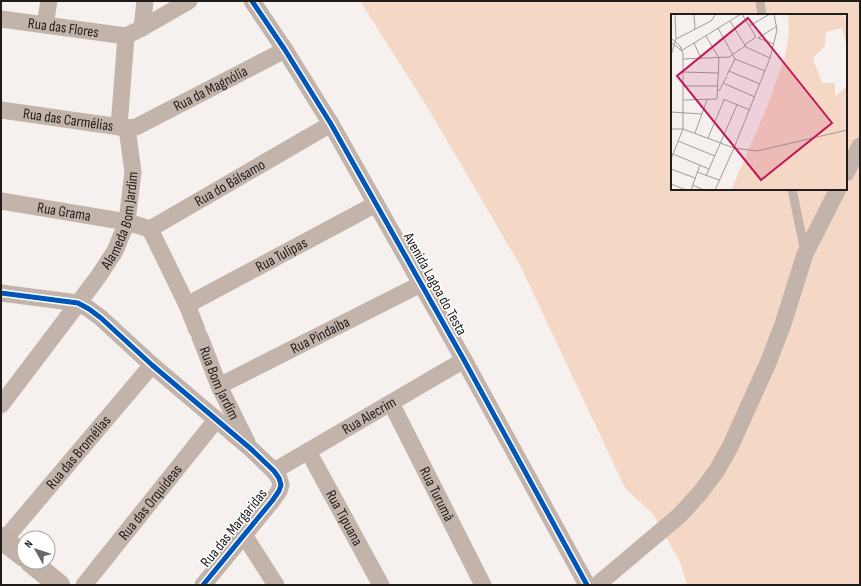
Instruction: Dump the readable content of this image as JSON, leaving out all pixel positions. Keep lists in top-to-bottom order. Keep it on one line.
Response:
{"streets":{"street":["Rua das Flores","Rua da Magnólia","Rua das Carmélias","Rua do Bálsamo","Rua Grama","Alameda Bom Jardim","Rua Tulipas","Avenida Lagoa do Testa","Rua Pindaíba","Rua Bom Jardim","Rua Alecrim","Rua das Bromélias","Rua Turumã","Rua das Orquídeas","Rua Tipuana","Rua das Margaridas"]},"crossings":[["Rua das Flores","Alameda Bom Jardim"],["Rua da Magnólia","Rua das Carmélias"],["Rua da Magnólia","Alameda Bom Jardim"],["Rua da Magnólia","Avenida Lagoa do Testa"],["Rua das Carmélias","Alameda Bom Jardim"],["Rua do Bálsamo","Avenida Lagoa do Testa"],["Rua Grama","Alameda Bom Jardim"],["Rua Tulipas","Avenida Lagoa do Testa"],["Rua Tulipas","Rua Bom Jardim"],["Avenida Lagoa do Testa","Rua Pindaíba"],["Avenida Lagoa do Testa","Rua Alecrim"],["Rua Pindaíba","Rua Bom Jardim"],["Rua Alecrim","Rua Turumã"],["Rua Alecrim","Rua Tipuana"],["Rua Alecrim","Rua das Margaridas"]],"north":"top left"}
